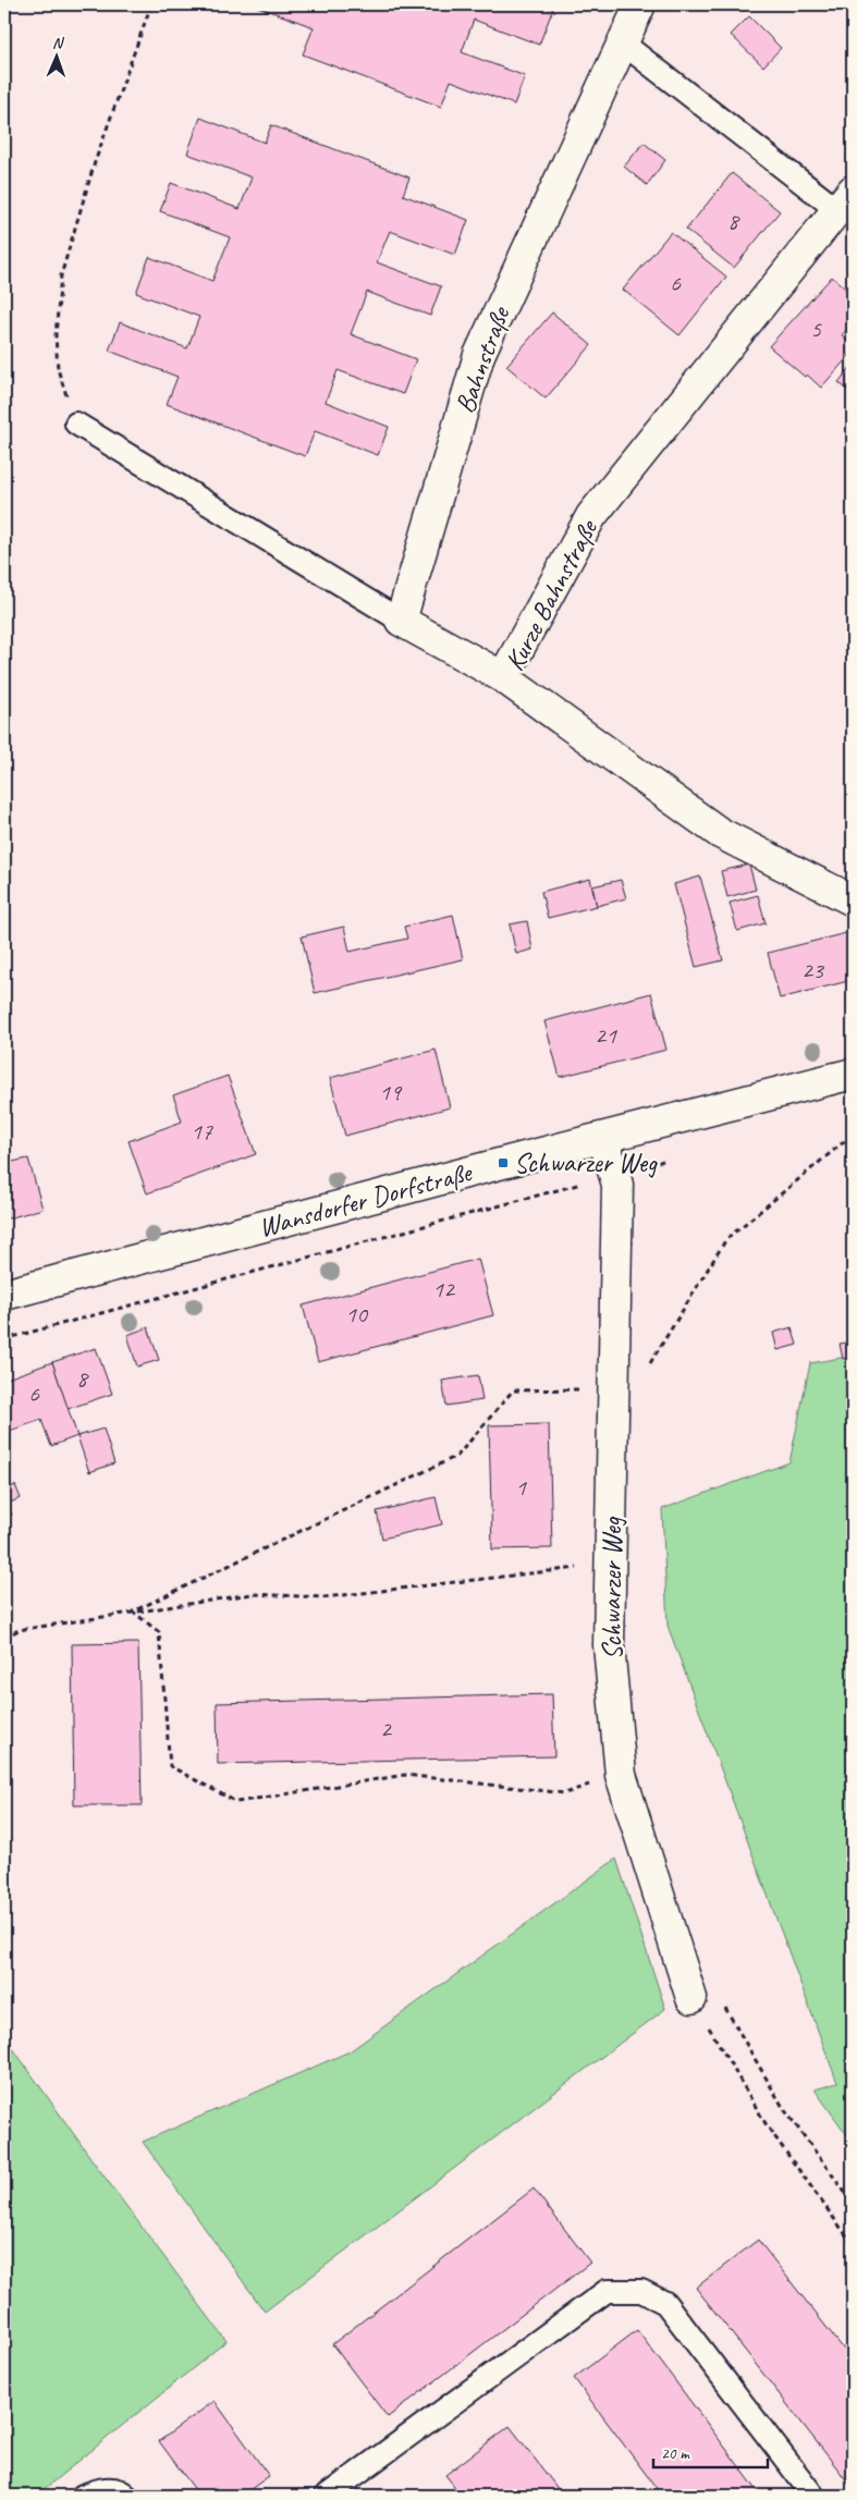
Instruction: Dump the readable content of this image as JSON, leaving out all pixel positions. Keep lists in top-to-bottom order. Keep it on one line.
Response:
{"streets":{"street":["Bahnstraße","Kurze Bahnstraße","Wansdorfer Dorfstraße","Schwarzer Weg"]},"crossings":[["Wansdorfer Dorfstraße","Schwarzer Weg"]],"places":{"transit":["Schwarzer Weg"]},"house_numbers":["8","6","5","23","21","19","17","12","10","8","6","1","2"],"scale_bar":"20 m","north":"top"}
